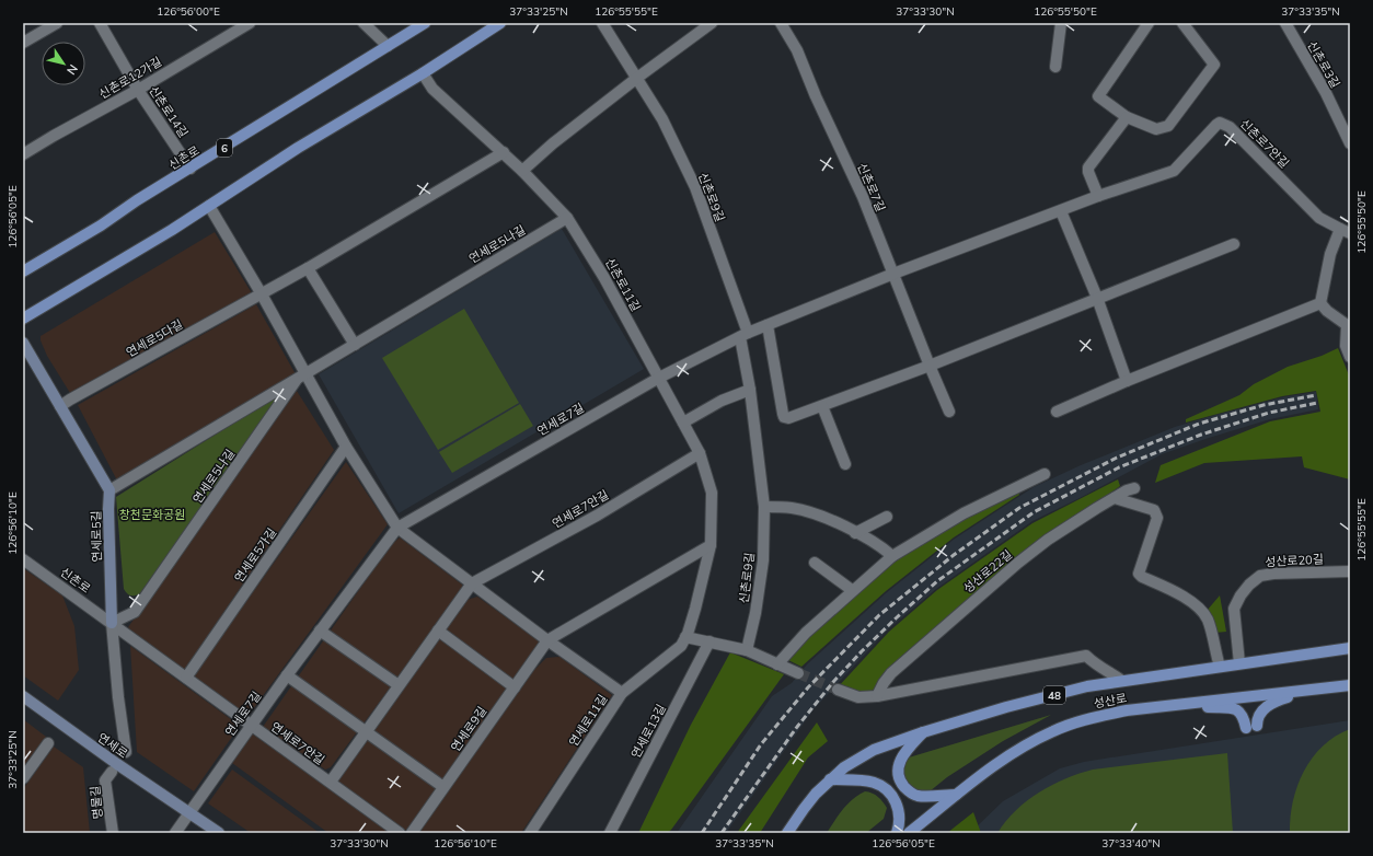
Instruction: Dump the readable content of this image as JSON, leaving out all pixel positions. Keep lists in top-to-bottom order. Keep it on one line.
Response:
{"streets":{"main road":["6","신촌로","48","성산로"],"street":["신촌로3길","신촌로12가길","신촌로14길","신촌로7안길","신촌로7길","신촌로9길","연세로5나길","신촌로11길","연세로5다길","연세로7길","연세로7안길","연세로5길","연세로5가길","성산로20길","성산로22길","연세로11길","연세로9길","연세로13길","연세로","명물길"]},"crossings":[["신촌로12가길","신촌로14길"],["신촌로14길","신촌로"],["신촌로7안길","신촌로7길"],["신촌로","연세로5나길"],["신촌로","연세로5길"],["신촌로9길","연세로7길"],["연세로5나길","신촌로11길"],["연세로5나길","연세로5길"],["신촌로11길","연세로5다길"],["신촌로11길","연세로7길"],["신촌로11길","연세로7안길"],["신촌로11길","연세로11길"],["신촌로11길","연세로9길"],["연세로7길","연세로7안길"],["연세로7길","연세로"],["성산로20길","성산로"]],"parks":["창천문화공원"],"north":"bottom right","coordinates":["126°56'00\"E","37°33'25\"N","126°55'55\"E","37°33'30\"N","126°55'50\"E","37°33'35\"N","126°56'05\"E","126°56'10\"E","37°33'40\"N"]}
